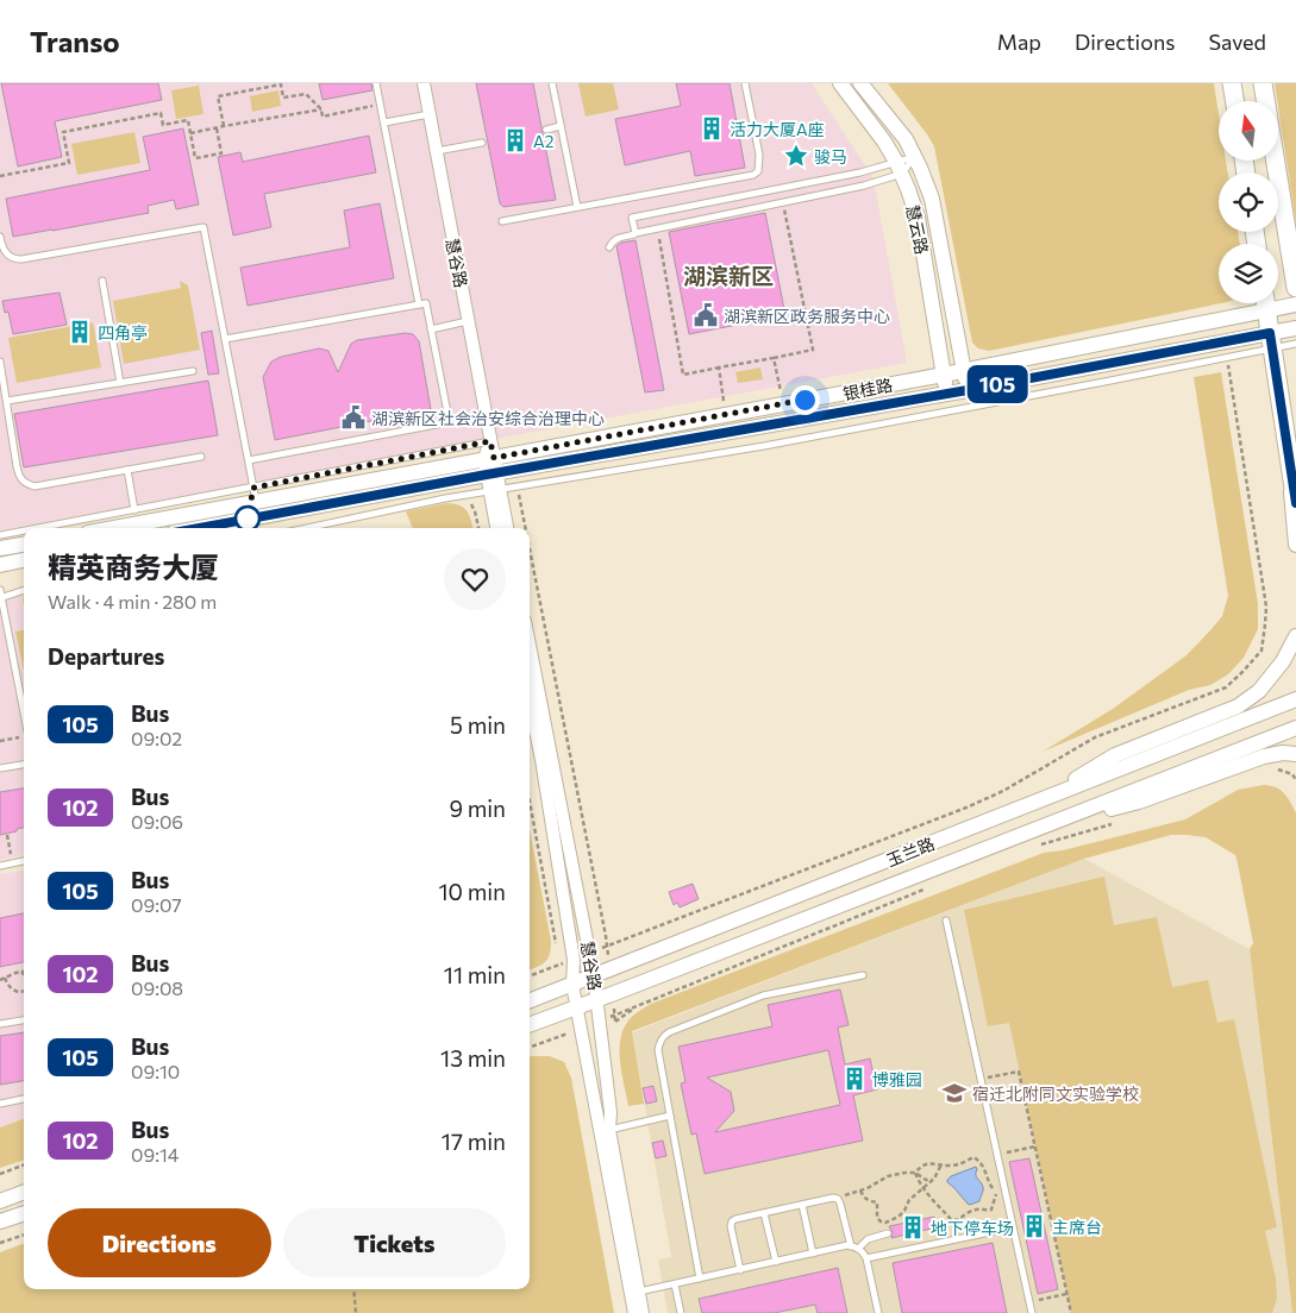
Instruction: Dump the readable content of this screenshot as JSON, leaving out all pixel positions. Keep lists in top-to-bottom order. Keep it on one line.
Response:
{"streets":{"street":["慧云路","慧谷路","银桂路","玉兰路"]},"crossings":[["慧云路","银桂路"],["慧谷路","银桂路"],["慧谷路","玉兰路"]],"districts":["湖滨新区"],"places":{"building":["活力大厦A座","A2","四角亭","博雅园","主席台","地下停车场"],"place":["骏马"],"public building":["湖滨新区政务服务中心","湖滨新区社会治安综合治理中心"],"school or university":["宿迁北附同文实验学校"]},"lines":["bus line 105"],"north":"top","page":{"header":"Transo","nav":["Map","Directions","Saved"],"on_map":"105","heading":[["精英商务大厦","Walk · 4 min · 280 m"],"Departures"],"list":[{"mark":"105","name":"Bus","note":"09:02","value":"5 min"},{"mark":"102","name":"Bus","note":"09:06","value":"9 min"},{"mark":"105","name":"Bus","note":"09:07","value":"10 min"},{"mark":"102","name":"Bus","note":"09:08","value":"11 min"},{"mark":"105","name":"Bus","note":"09:10","value":"13 min"},{"mark":"102","name":"Bus","note":"09:14","value":"17 min"}],"buttons":["Directions","Tickets"]}}
